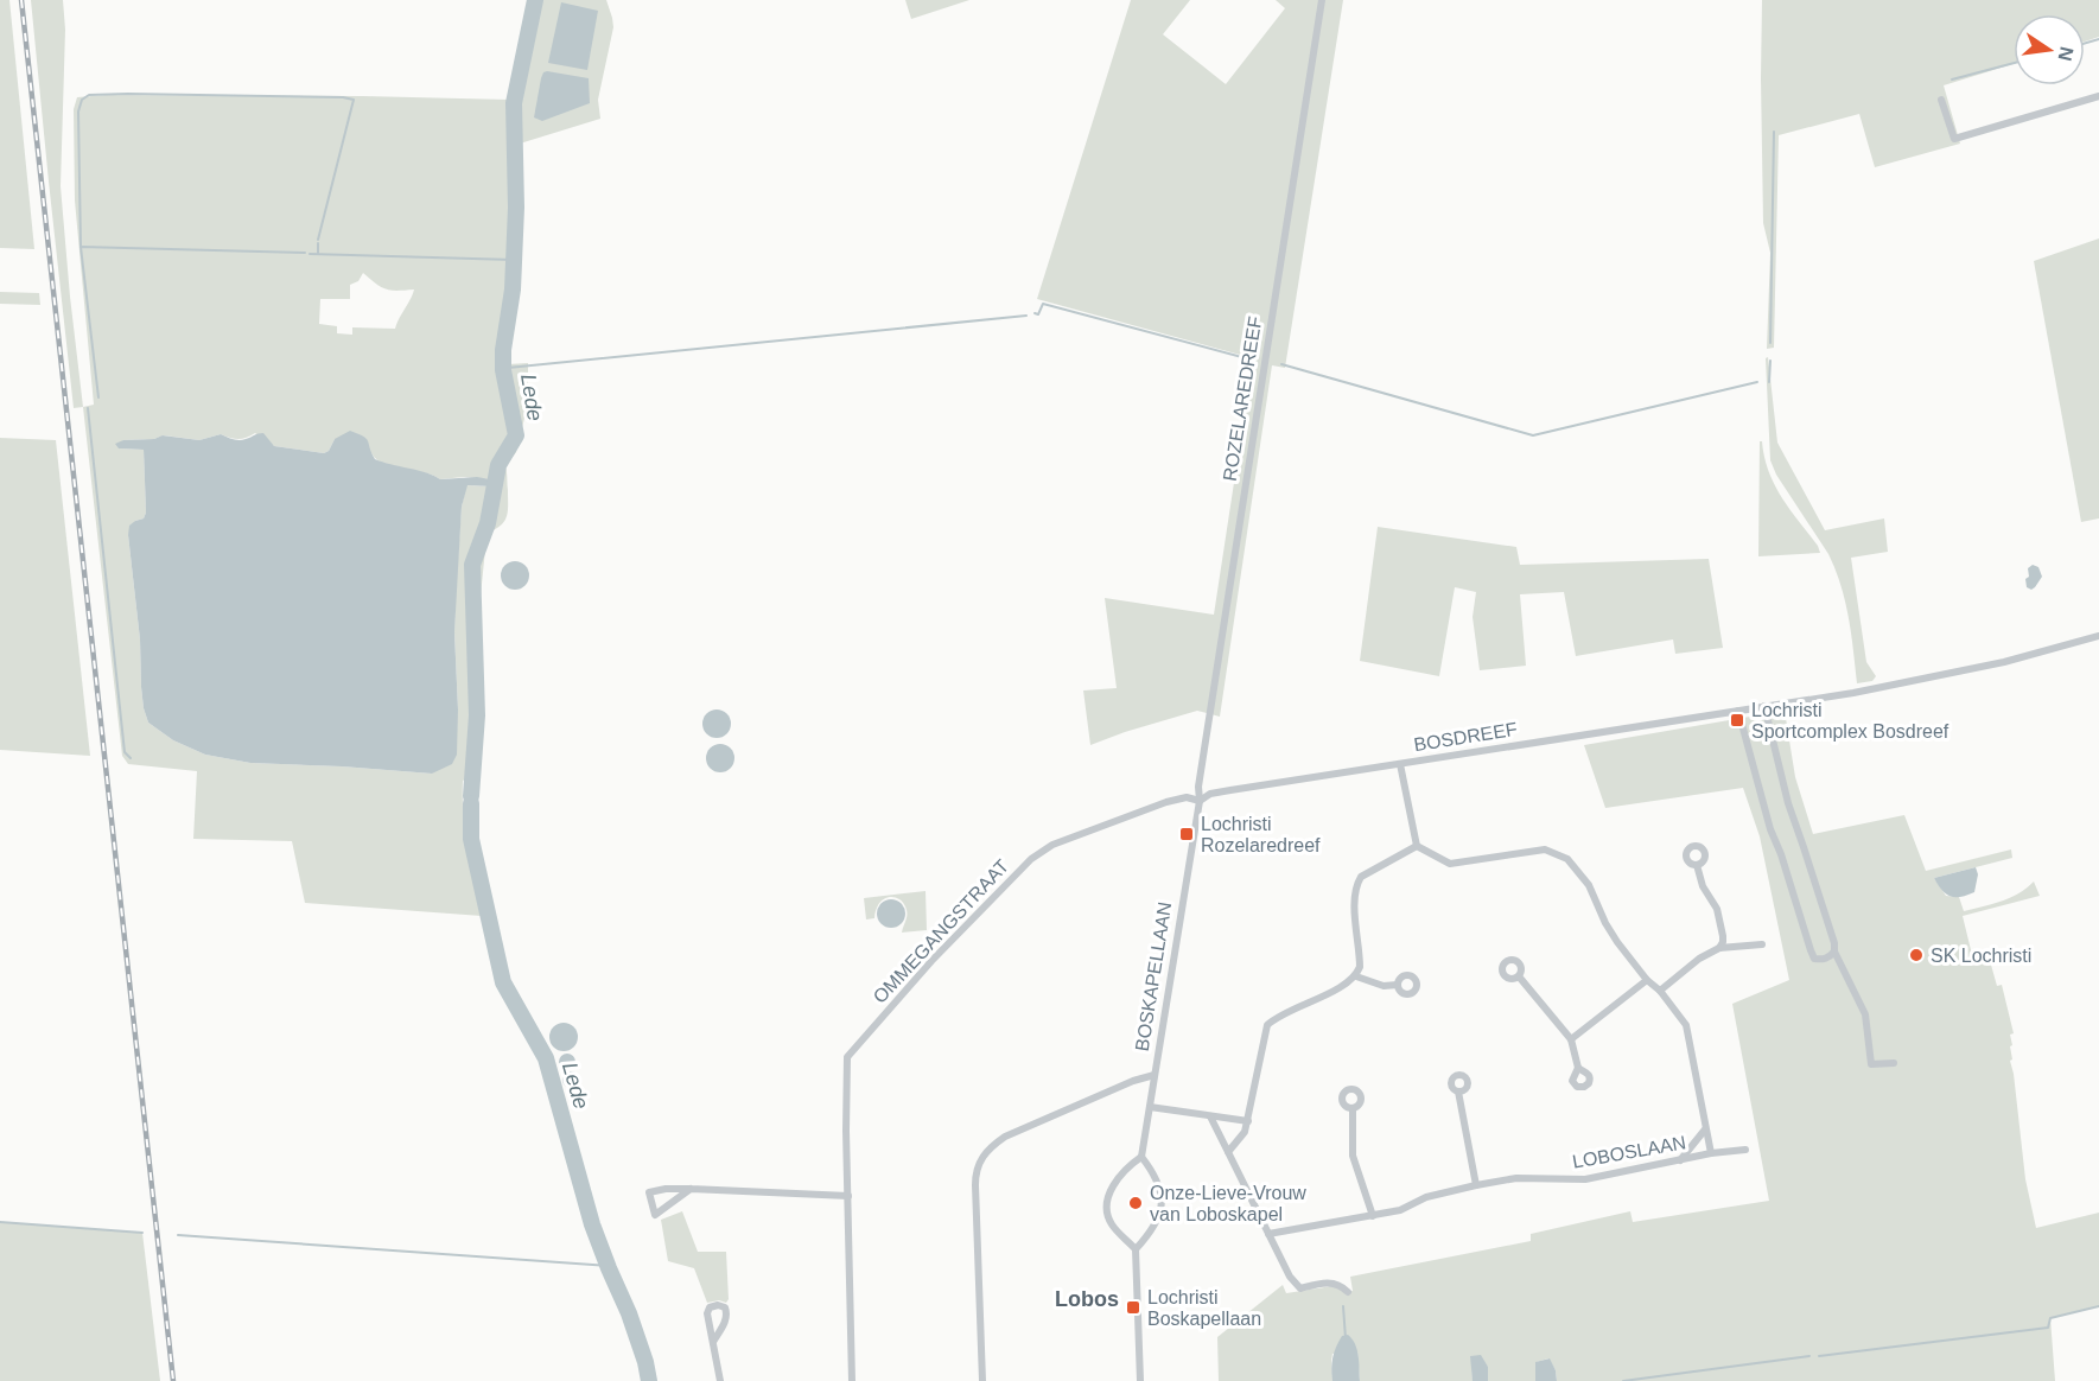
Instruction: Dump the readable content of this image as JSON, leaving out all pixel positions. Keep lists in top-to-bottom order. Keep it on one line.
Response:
{"streets":{"street":["ROZELAREDREEF","BOSDREEF","OMMEGANGSTRAAT","BOSKAPELLAAN","LOBOSLAAN"]},"crossings":[["ROZELAREDREEF","BOSDREEF"],["ROZELAREDREEF","OMMEGANGSTRAAT"],["ROZELAREDREEF","BOSKAPELLAAN"],["BOSDREEF","OMMEGANGSTRAAT"],["BOSDREEF","BOSKAPELLAAN"],["OMMEGANGSTRAAT","BOSKAPELLAAN"]],"districts":["Lobos"],"water":["Lede"],"places":{"transit":["Lochristi Sportcomplex Bosdreef","Lochristi Rozelaredreef","Lochristi Boskapellaan"],"other":["SK Lochristi","Onze-Lieve-Vrouw van Loboskapel"]},"north":"right"}
